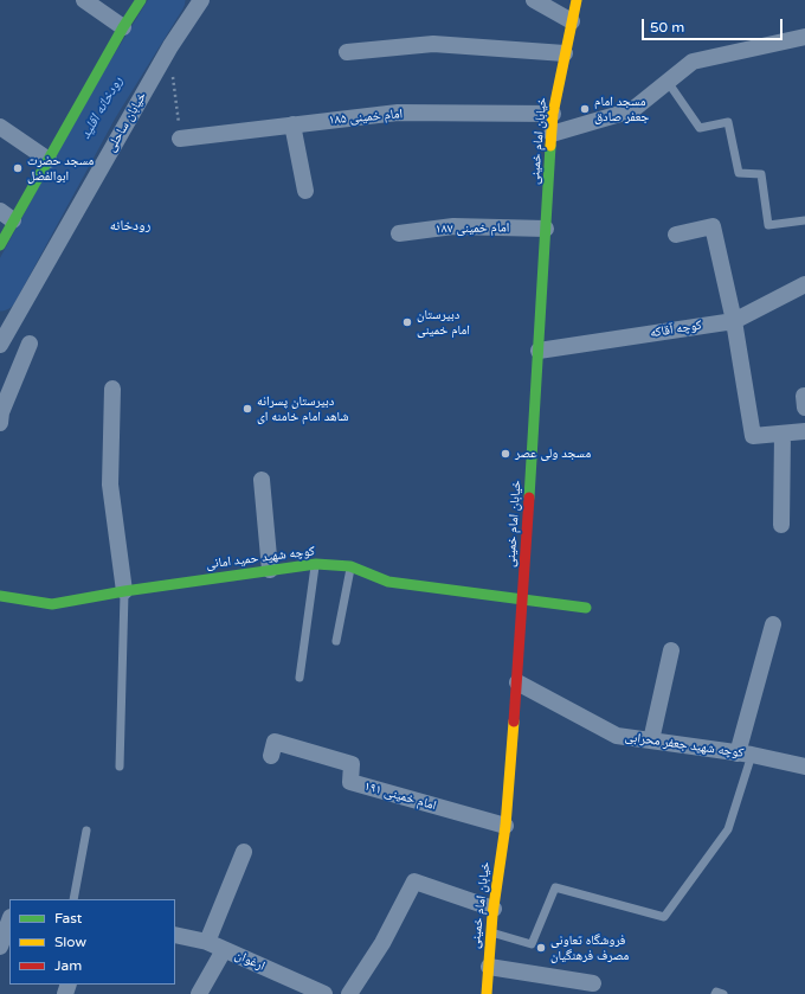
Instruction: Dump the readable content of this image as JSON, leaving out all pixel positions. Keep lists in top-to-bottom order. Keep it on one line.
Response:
{"streets":{"main road":["خیابان امام خمینی","کوچه شهید حمید امانی"],"street":["امام خمینی ۱۸۵","خیابان ساحلی","امام خمینی ۱۸۷","کوچه آقاکه","کوچه شهید جعفر محرابی","امام خمینی ۱۹۱","ارغوان"]},"crossings":[["امام خمینی ۱۸۵","خیابان امام خمینی"],["خیابان امام خمینی","امام خمینی ۱۸۷"],["خیابان امام خمینی","کوچه آقاکه"],["خیابان امام خمینی","کوچه شهید حمید امانی"],["خیابان امام خمینی","کوچه شهید جعفر محرابی"],["خیابان امام خمینی","امام خمینی ۱۹۱"]],"districts":["رودخانه"],"water":["رودخانه اقلید"],"places":["مسجد امام جعفر صادق","مسجد حضرت ابوالفضل","دبیرستان امام خمینی","دبیرستان پسرانه شاهد امام خامنه ای","مسجد ولی عصر","فروشگاه تعاونی مصرف فرهنگیان"],"legend":["Fast","Slow","Jam"],"scale_bar":"50 m"}
